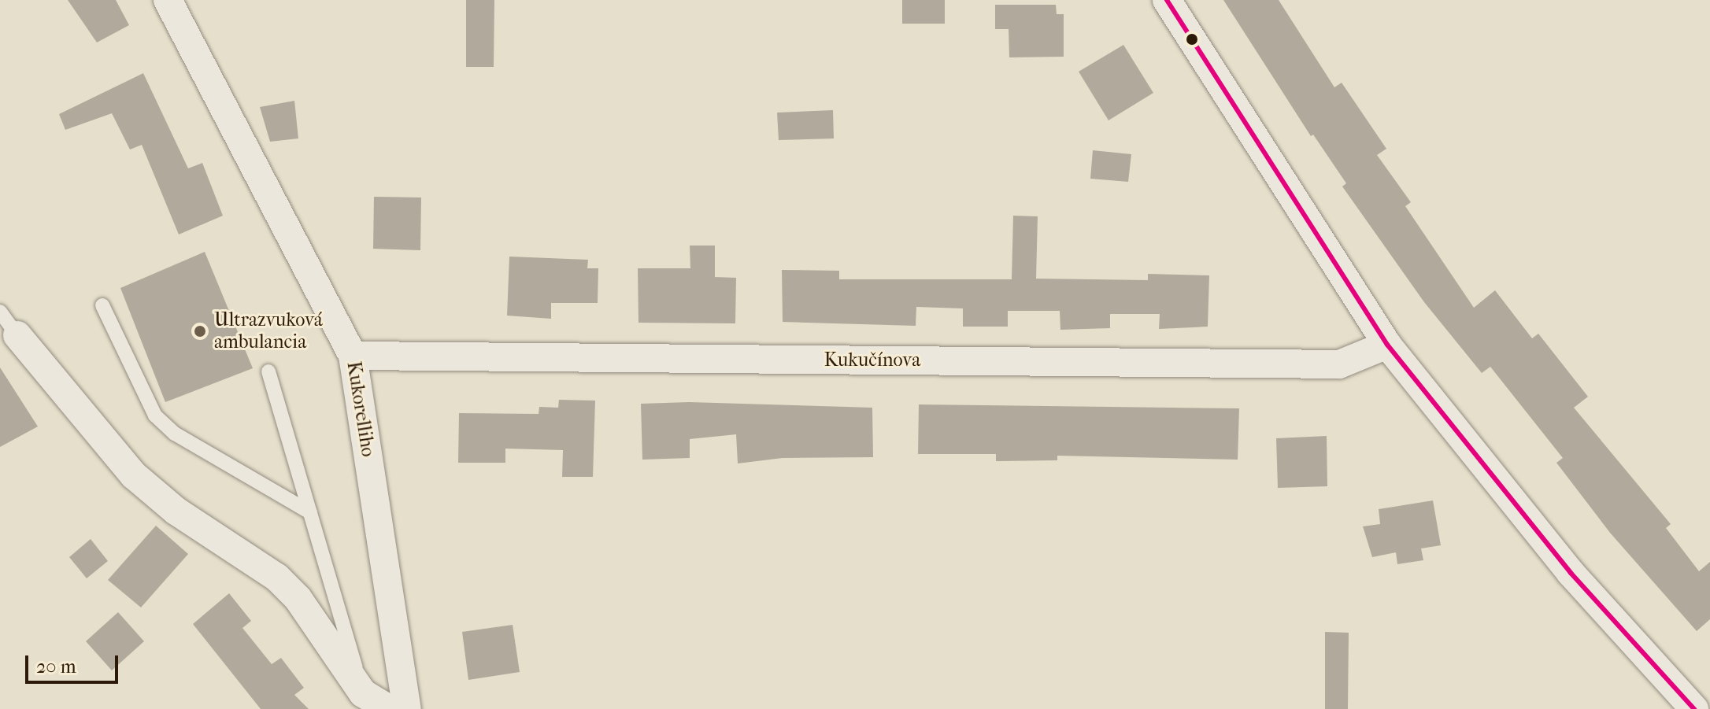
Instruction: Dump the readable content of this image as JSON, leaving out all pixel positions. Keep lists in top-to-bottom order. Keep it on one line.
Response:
{"streets":{"street":["Kukučínova","Kukorelliho"]},"crossings":[["Kukučínova","Kukorelliho"]],"places":["Ultrazvuková ambulancia"],"scale_bar":"20 m"}
